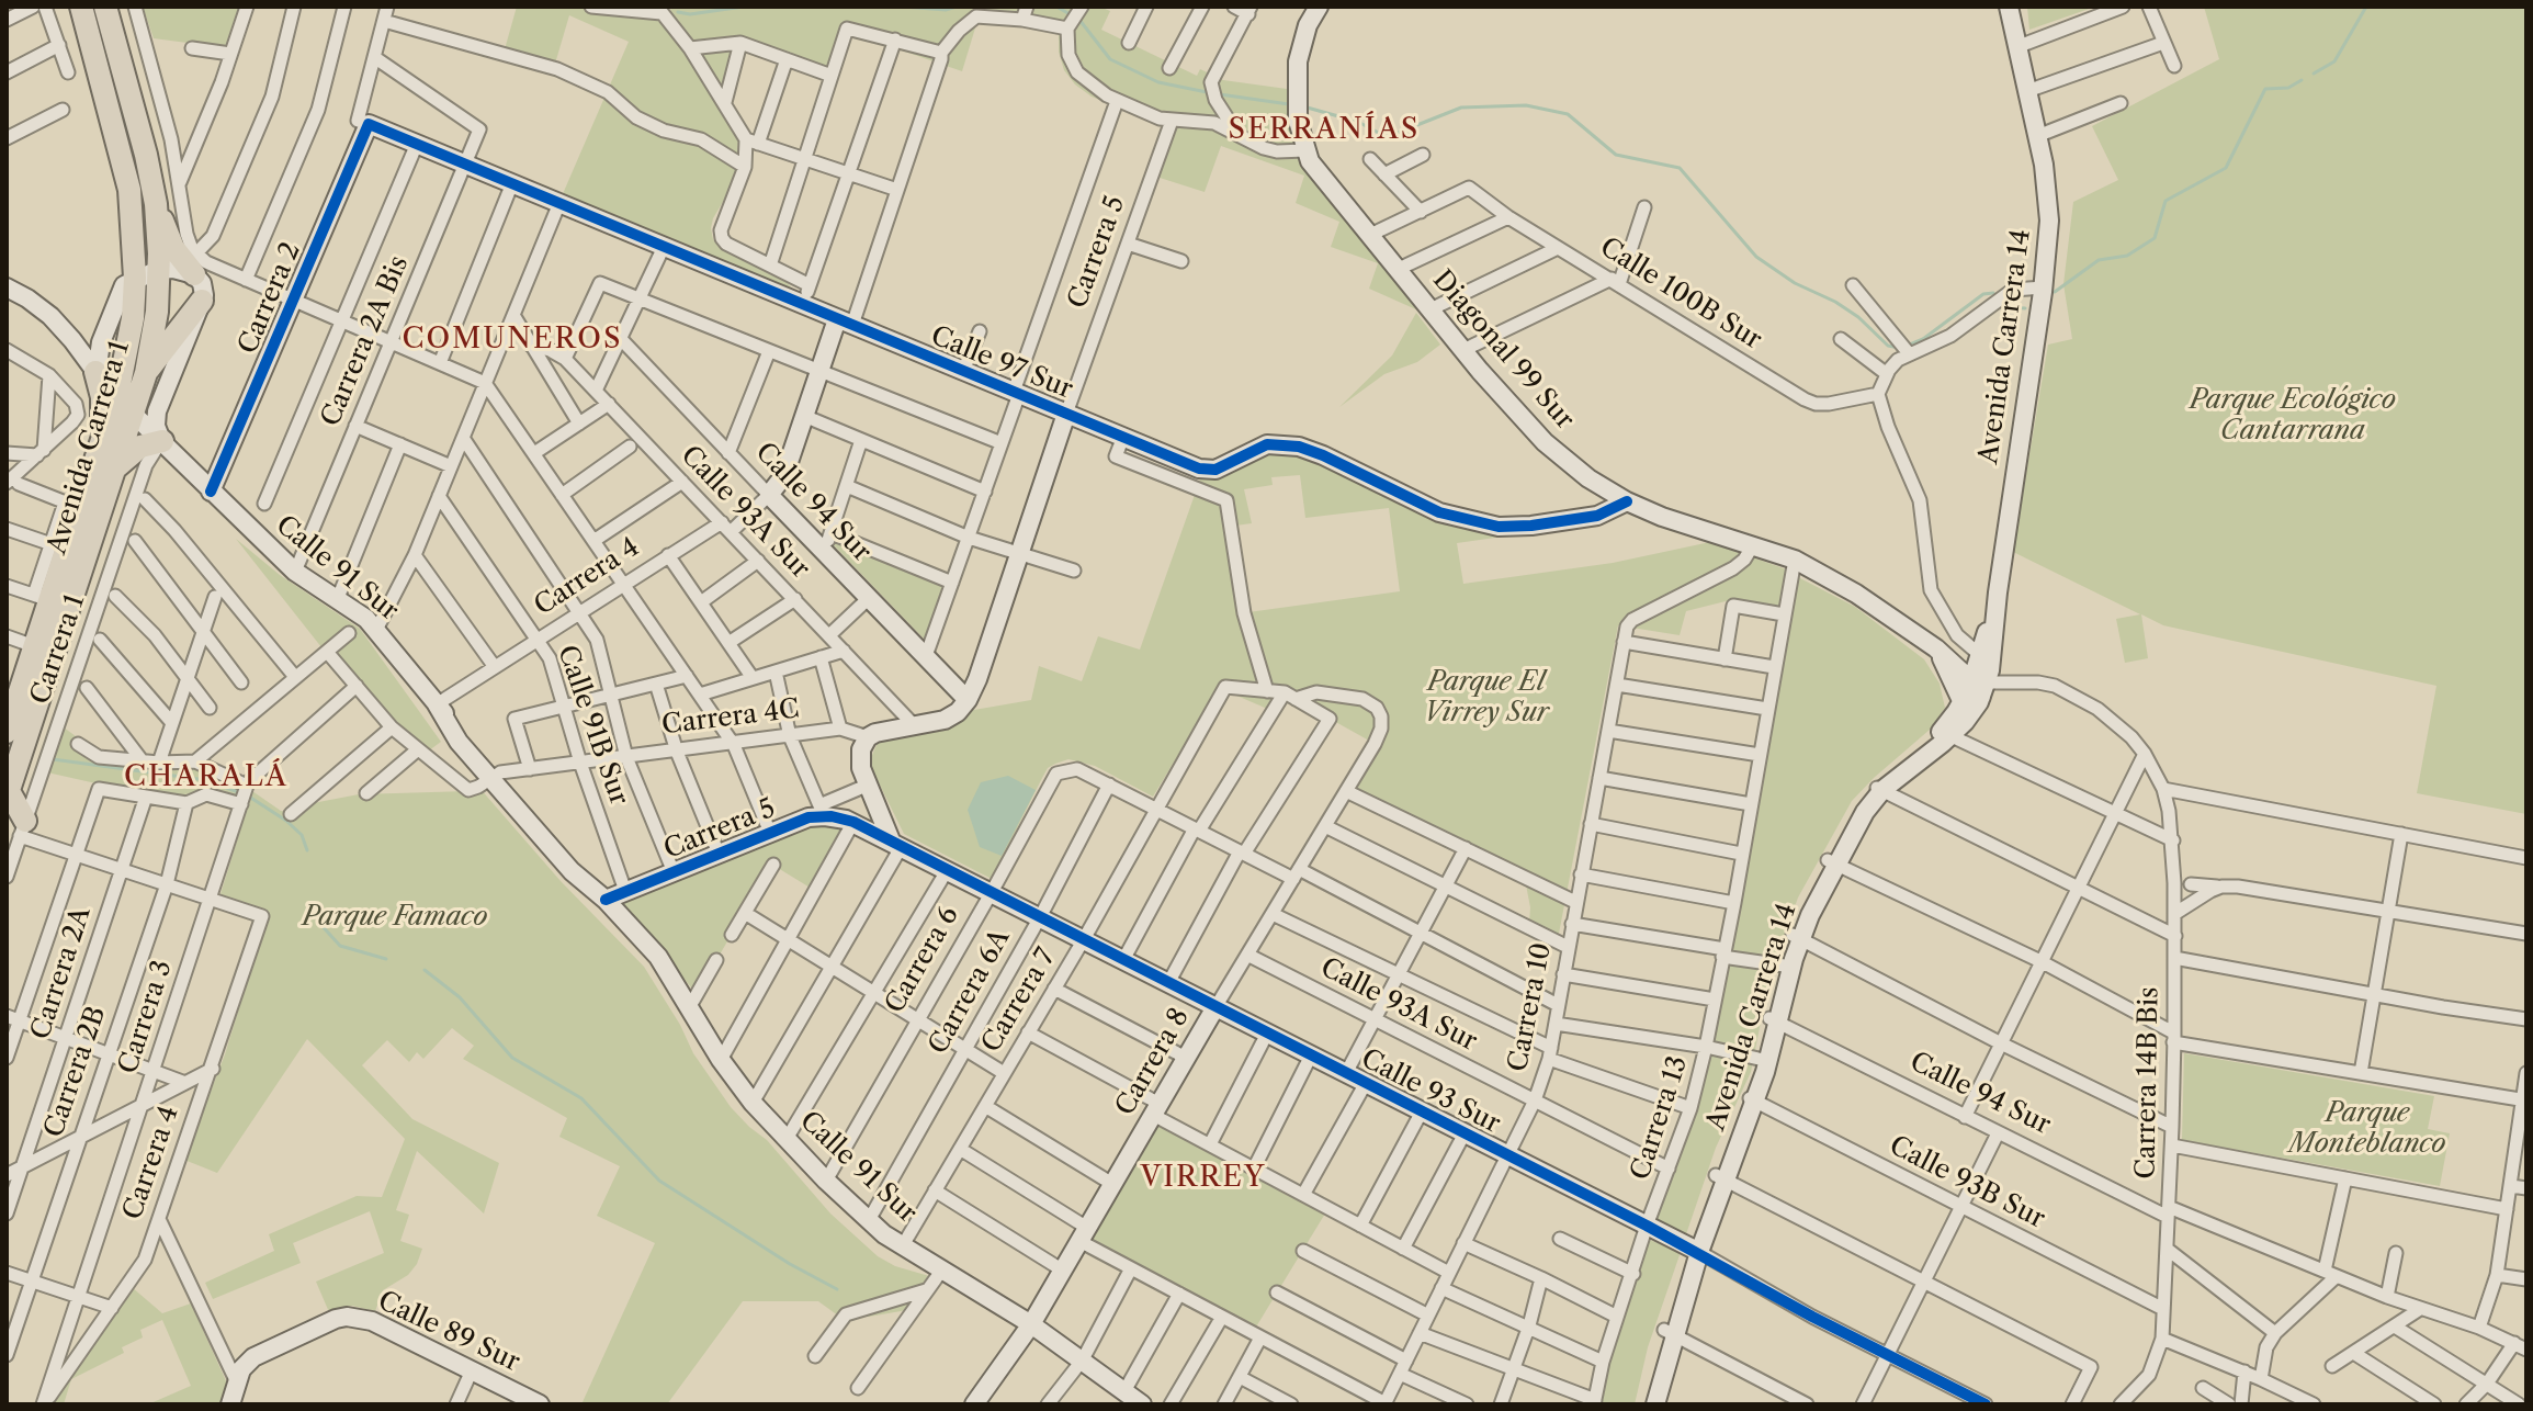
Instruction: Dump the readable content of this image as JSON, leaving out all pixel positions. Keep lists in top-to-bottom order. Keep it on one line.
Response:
{"streets":{"highway":["Avenida Carrera 1"],"street":["Carrera 5","Calle 100B Sur","Carrera 2","Carrera 2A Bis","Avenida Carrera 14","Diagonal 99 Sur","Calle 97 Sur","Calle 94 Sur","Calle 93A Sur","Calle 91 Sur","Carrera 4","Carrera 1","Carrera 4C","Calle 91B Sur","Carrera 6","Carrera 2A","Carrera 6A","Carrera 7","Carrera 10","Carrera 3","Carrera 8","Carrera 2B","Carrera 14B Bis","Calle 93 Sur","Carrera 13","Calle 93B Sur","Calle 89 Sur"]},"crossings":[["Carrera 5","Calle 97 Sur"],["Carrera 5","Calle 94 Sur"],["Carrera 5","Calle 91 Sur"],["Carrera 5","Calle 91B Sur"],["Carrera 5","Calle 93 Sur"],["Carrera 2","Carrera 2A Bis"],["Carrera 2","Calle 97 Sur"],["Carrera 2","Calle 91 Sur"],["Carrera 2A Bis","Calle 97 Sur"],["Carrera 2A Bis","Calle 91 Sur"],["Avenida Carrera 14","Diagonal 99 Sur"],["Avenida Carrera 14","Calle 94 Sur"],["Avenida Carrera 14","Calle 93 Sur"],["Avenida Carrera 14","Calle 93B Sur"],["Diagonal 99 Sur","Calle 97 Sur"],["Diagonal 99 Sur","Carrera 13"],["Calle 97 Sur","Carrera 4"],["Avenida Carrera 1","Calle 91 Sur"],["Calle 94 Sur","Carrera 4"],["Calle 94 Sur","Carrera 14B Bis"],["Calle 93A Sur","Carrera 4"],["Calle 93A Sur","Carrera 10"],["Calle 93A Sur","Carrera 8"],["Calle 93A Sur","Carrera 13"],["Calle 91 Sur","Carrera 4"],["Calle 91 Sur","Carrera 1"],["Calle 91 Sur","Carrera 4C"],["Calle 91 Sur","Carrera 6"],["Calle 91 Sur","Carrera 6A"],["Calle 91 Sur","Carrera 7"],["Calle 91 Sur","Carrera 8"],["Carrera 4","Calle 91B Sur"],["Carrera 4","Carrera 3"],["Carrera 4C","Calle 91B Sur"],["Carrera 6","Carrera 6A"],["Carrera 6","Calle 93 Sur"],["Carrera 6A","Calle 93 Sur"],["Carrera 7","Calle 93 Sur"],["Carrera 10","Calle 93 Sur"],["Carrera 8","Calle 93 Sur"],["Carrera 14B Bis","Calle 93B Sur"],["Calle 93 Sur","Carrera 13"]],"districts":["SERRANÍAS","COMUNEROS","CHARALÁ","VIRREY"],"parks":["Parque Ecológico Cantarrana","Parque El Virrey Sur","Parque Famaco","Parque Monteblanco"]}
